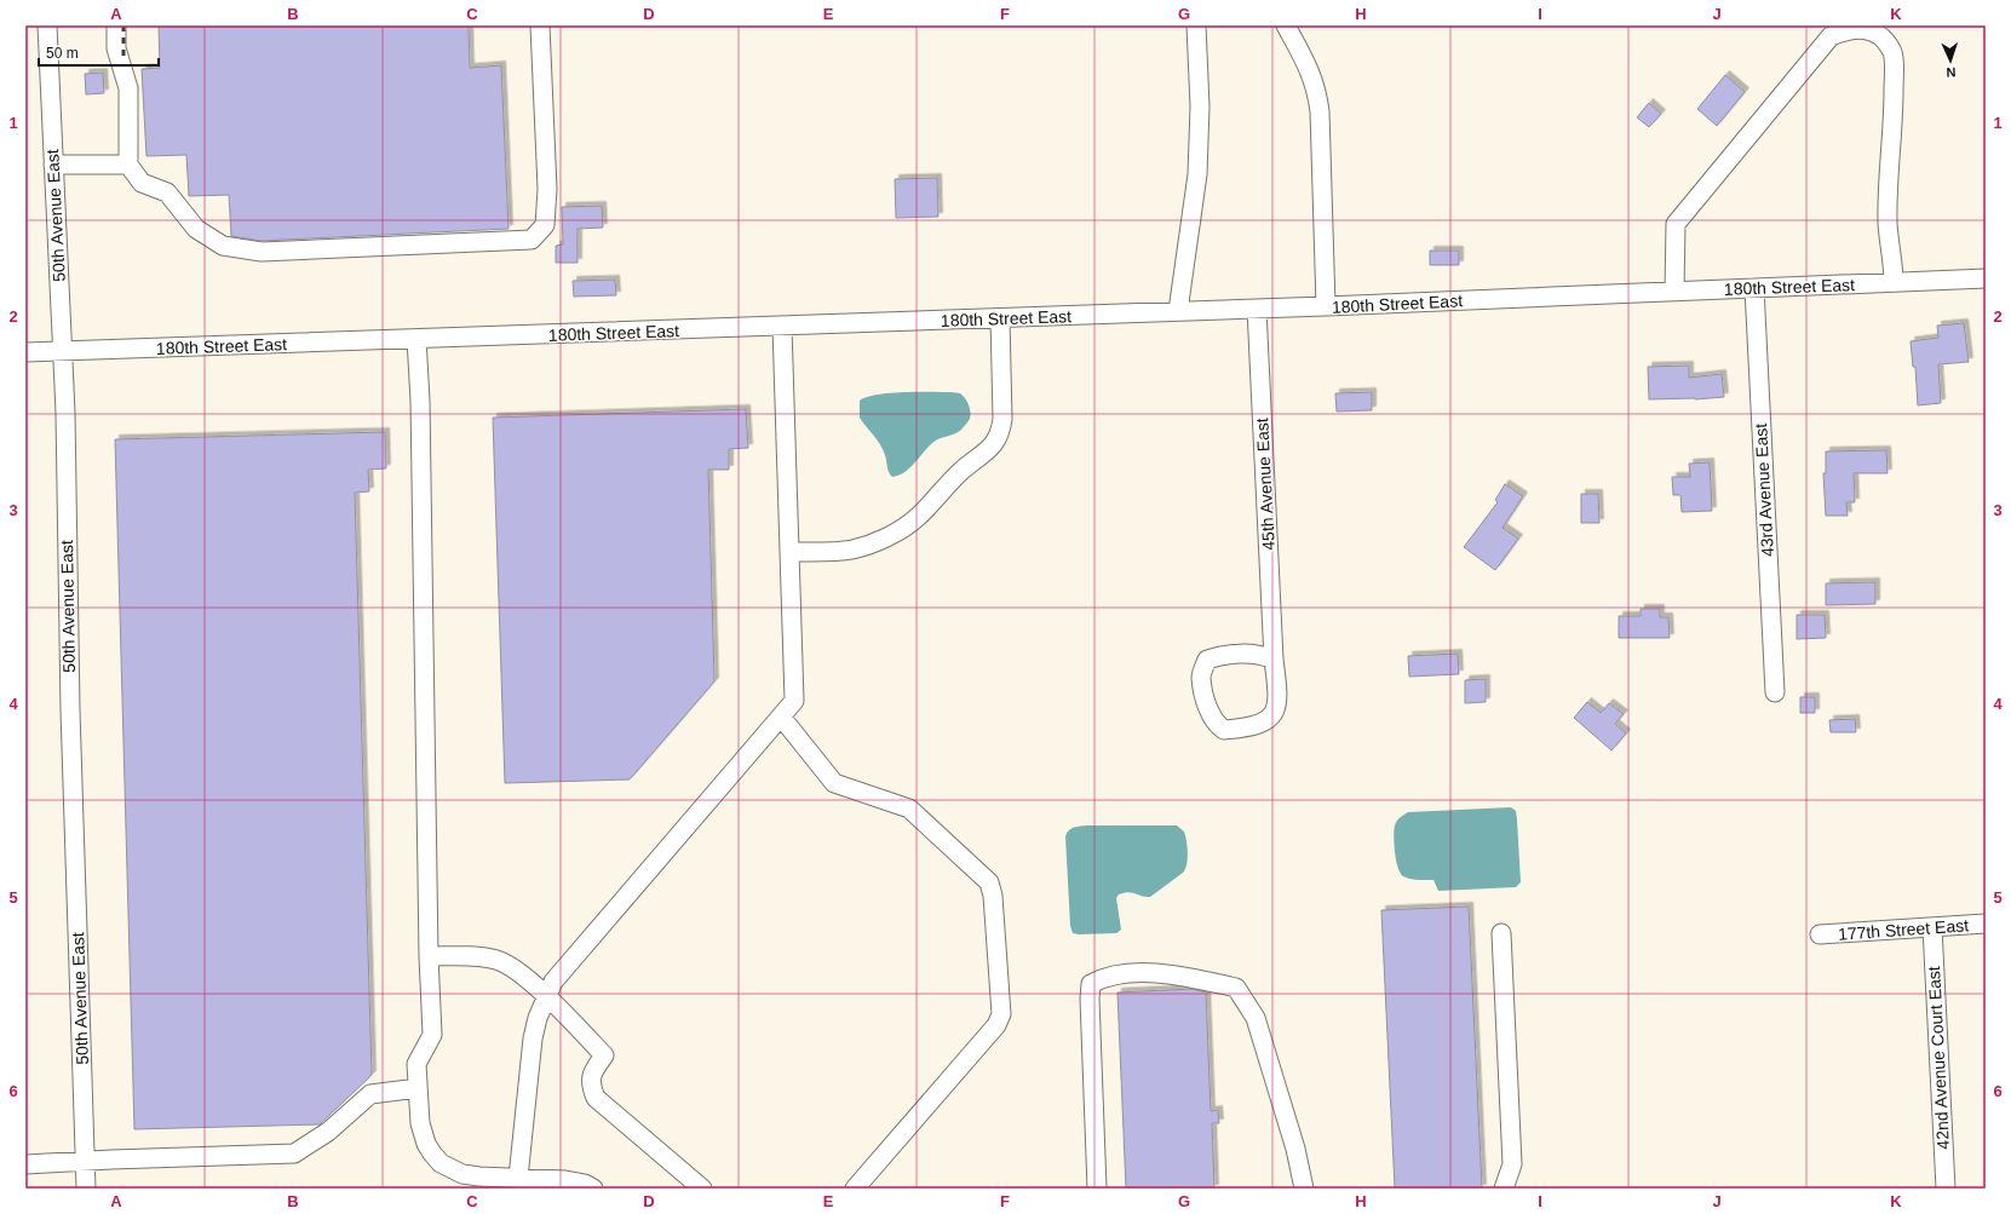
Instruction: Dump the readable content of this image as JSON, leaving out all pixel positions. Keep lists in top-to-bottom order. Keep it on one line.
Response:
{"streets":{"street":["50th Avenue East","180th Street East","45th Avenue East","43rd Avenue East","177th Street East","42nd Avenue Court East"]},"crossings":[["50th Avenue East","180th Street East"],["180th Street East","45th Avenue East"],["180th Street East","43rd Avenue East"],["177th Street East","42nd Avenue Court East"]],"scale_bar":"50 m","north":"bottom","grid":{"columns":["A","B","C","D","E","F","G","H","I","J","K"],"rows":["1","2","3","4","5","6"]}}
